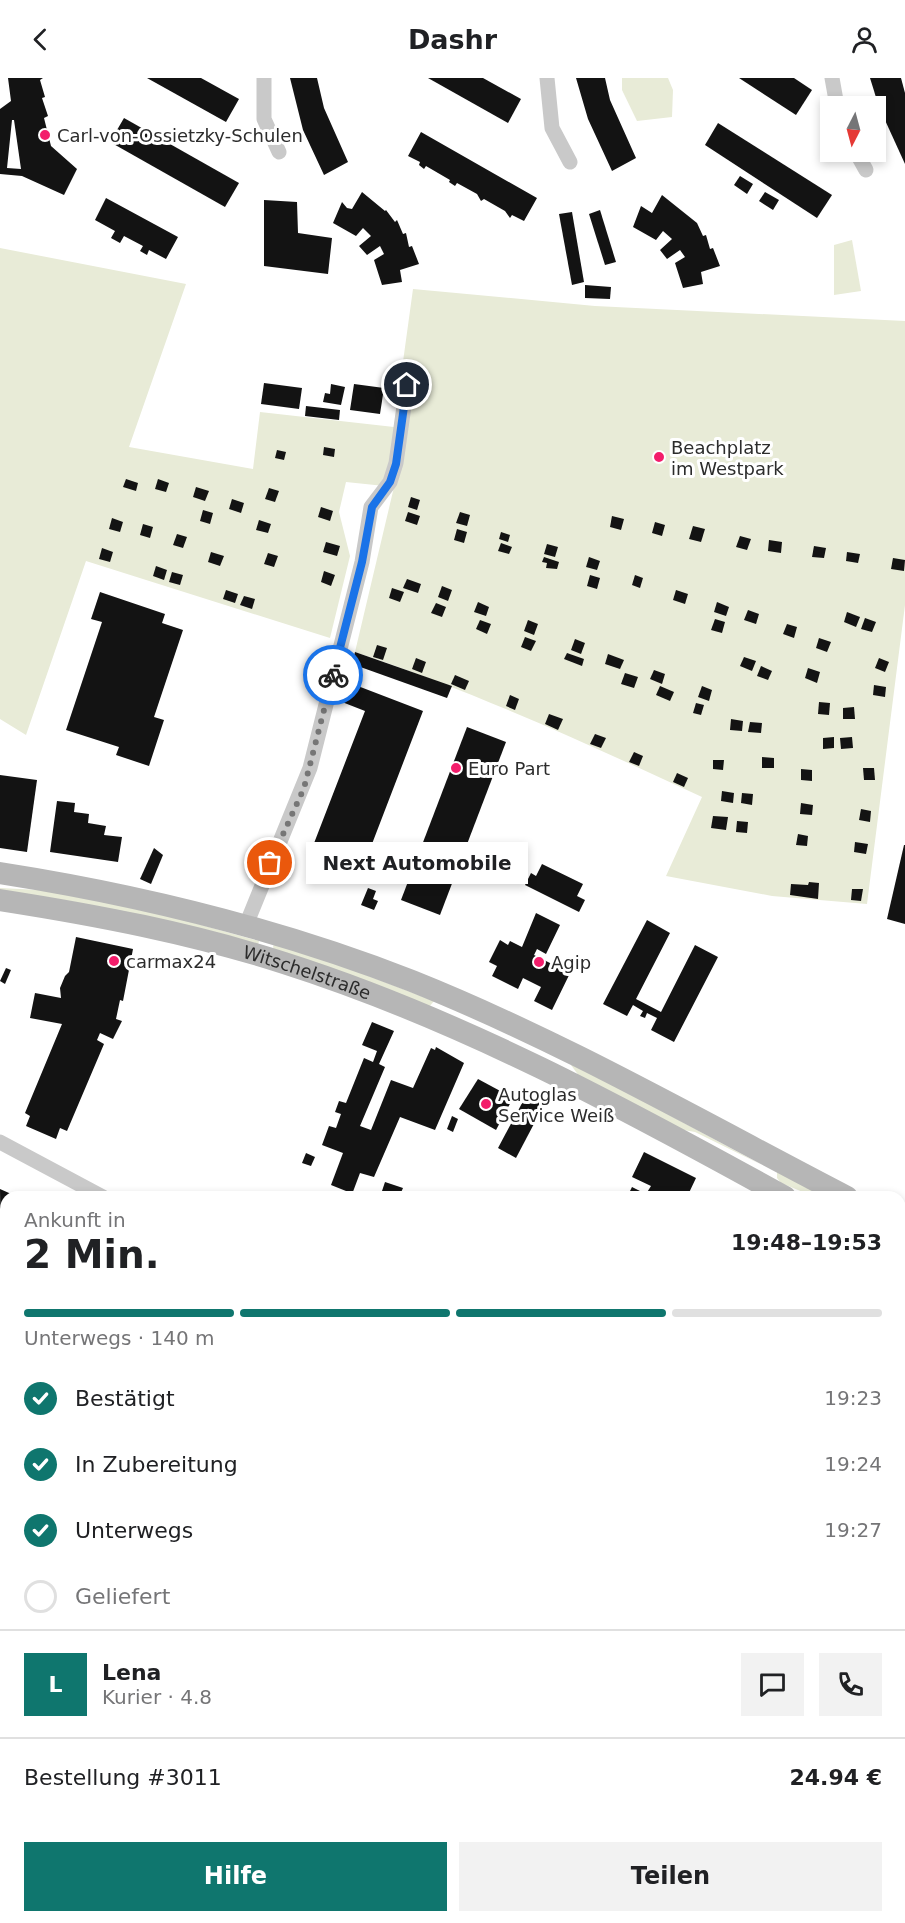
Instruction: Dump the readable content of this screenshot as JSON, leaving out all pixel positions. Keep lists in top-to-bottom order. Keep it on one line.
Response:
{"streets":{"street":["Witschelstraße"]},"places":["Carl-von-Ossietzky-Schulen","Beachplatz im Westpark","Euro Part","Next Automobile","carmax24","Agip","Autoglas Service Weiß"],"north":"bottom","page":{"header":"Dashr","bubble":"Next Automobile","heading":["2 Min.","Ankunft in","19:48–19:53"],"panel":["Lena","Kurier · 4.8","Bestellung #3011","24.94 €"],"bar":"Unterwegs · 140 m","list":[["Bestätigt","19:23"],["In Zubereitung","19:24"],["Unterwegs","19:27"],"Geliefert"],"round":"L","buttons":["Hilfe","Teilen"]}}
